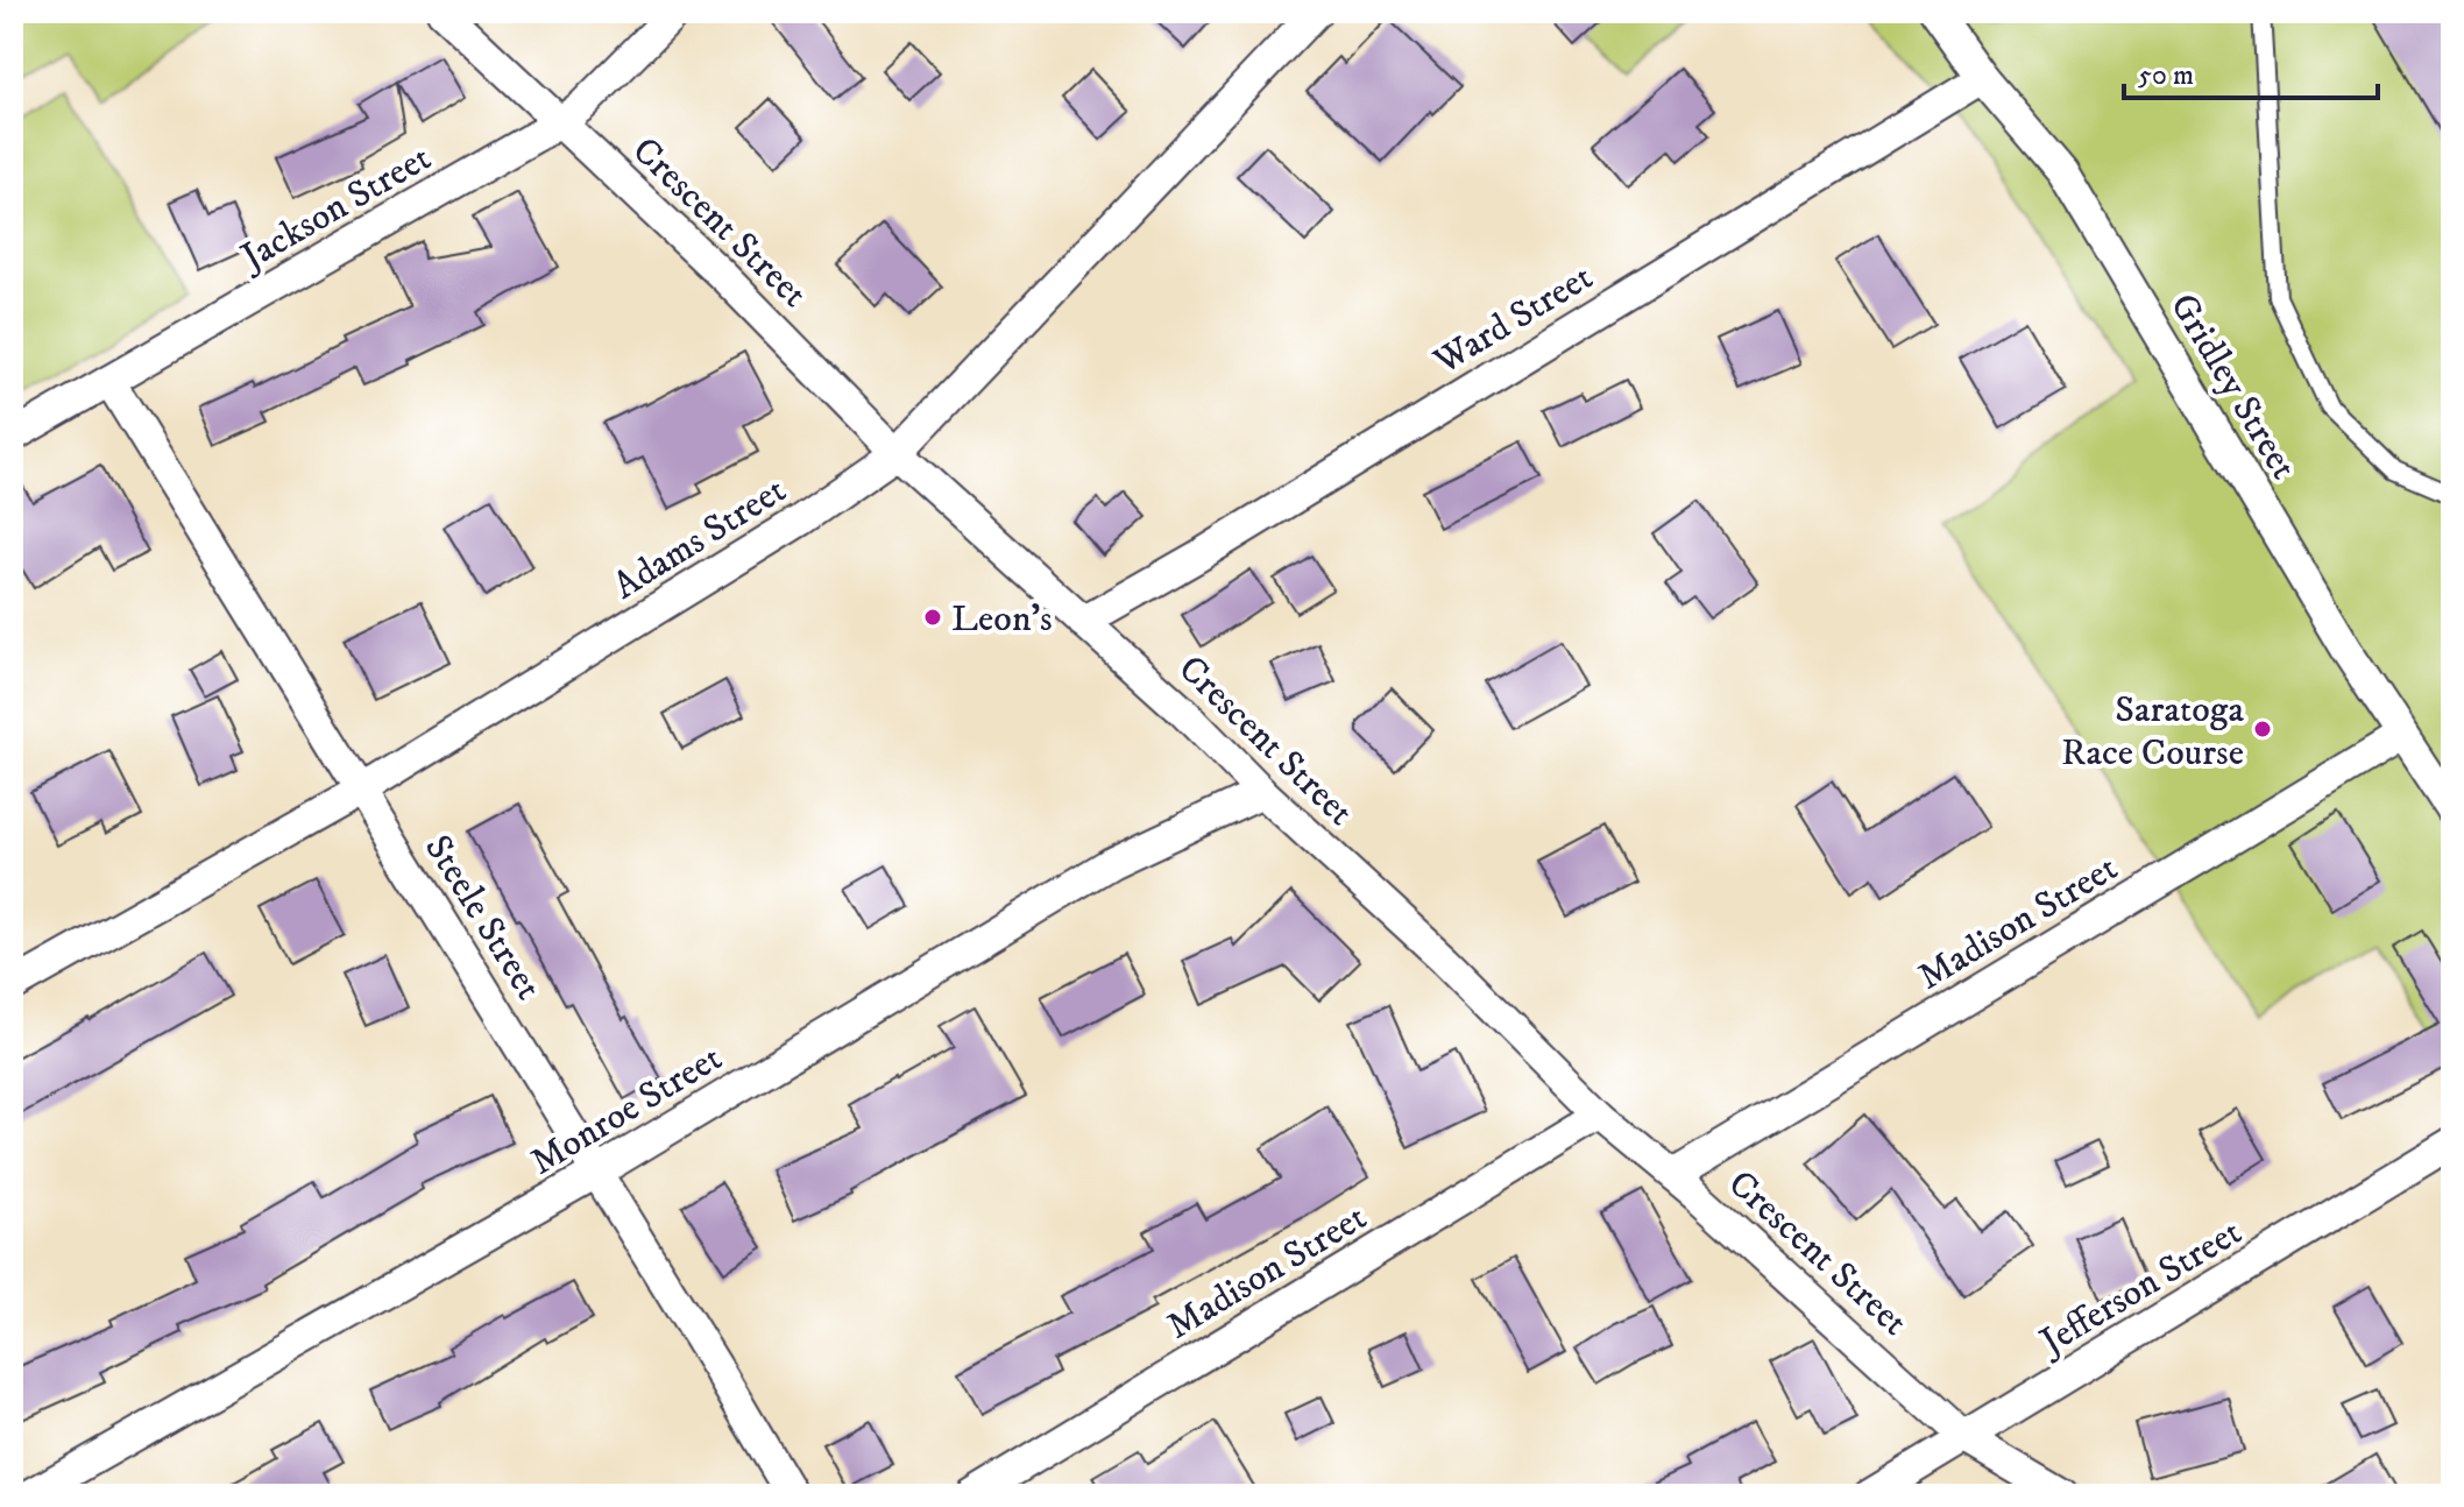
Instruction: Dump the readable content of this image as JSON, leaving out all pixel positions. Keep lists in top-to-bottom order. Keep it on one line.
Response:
{"streets":{"street":["Jackson Street","Crescent Street","Ward Street","Gridley Street","Adams Street","Steele Street","Madison Street","Monroe Street","Jefferson Street"]},"crossings":[["Jackson Street","Crescent Street"],["Jackson Street","Steele Street"],["Crescent Street","Ward Street"],["Crescent Street","Adams Street"],["Crescent Street","Madison Street"],["Crescent Street","Monroe Street"],["Crescent Street","Jefferson Street"],["Ward Street","Gridley Street"],["Gridley Street","Madison Street"],["Adams Street","Steele Street"],["Steele Street","Monroe Street"]],"places":["Leon's","Saratoga Race Course"],"scale_bar":"50 m"}
